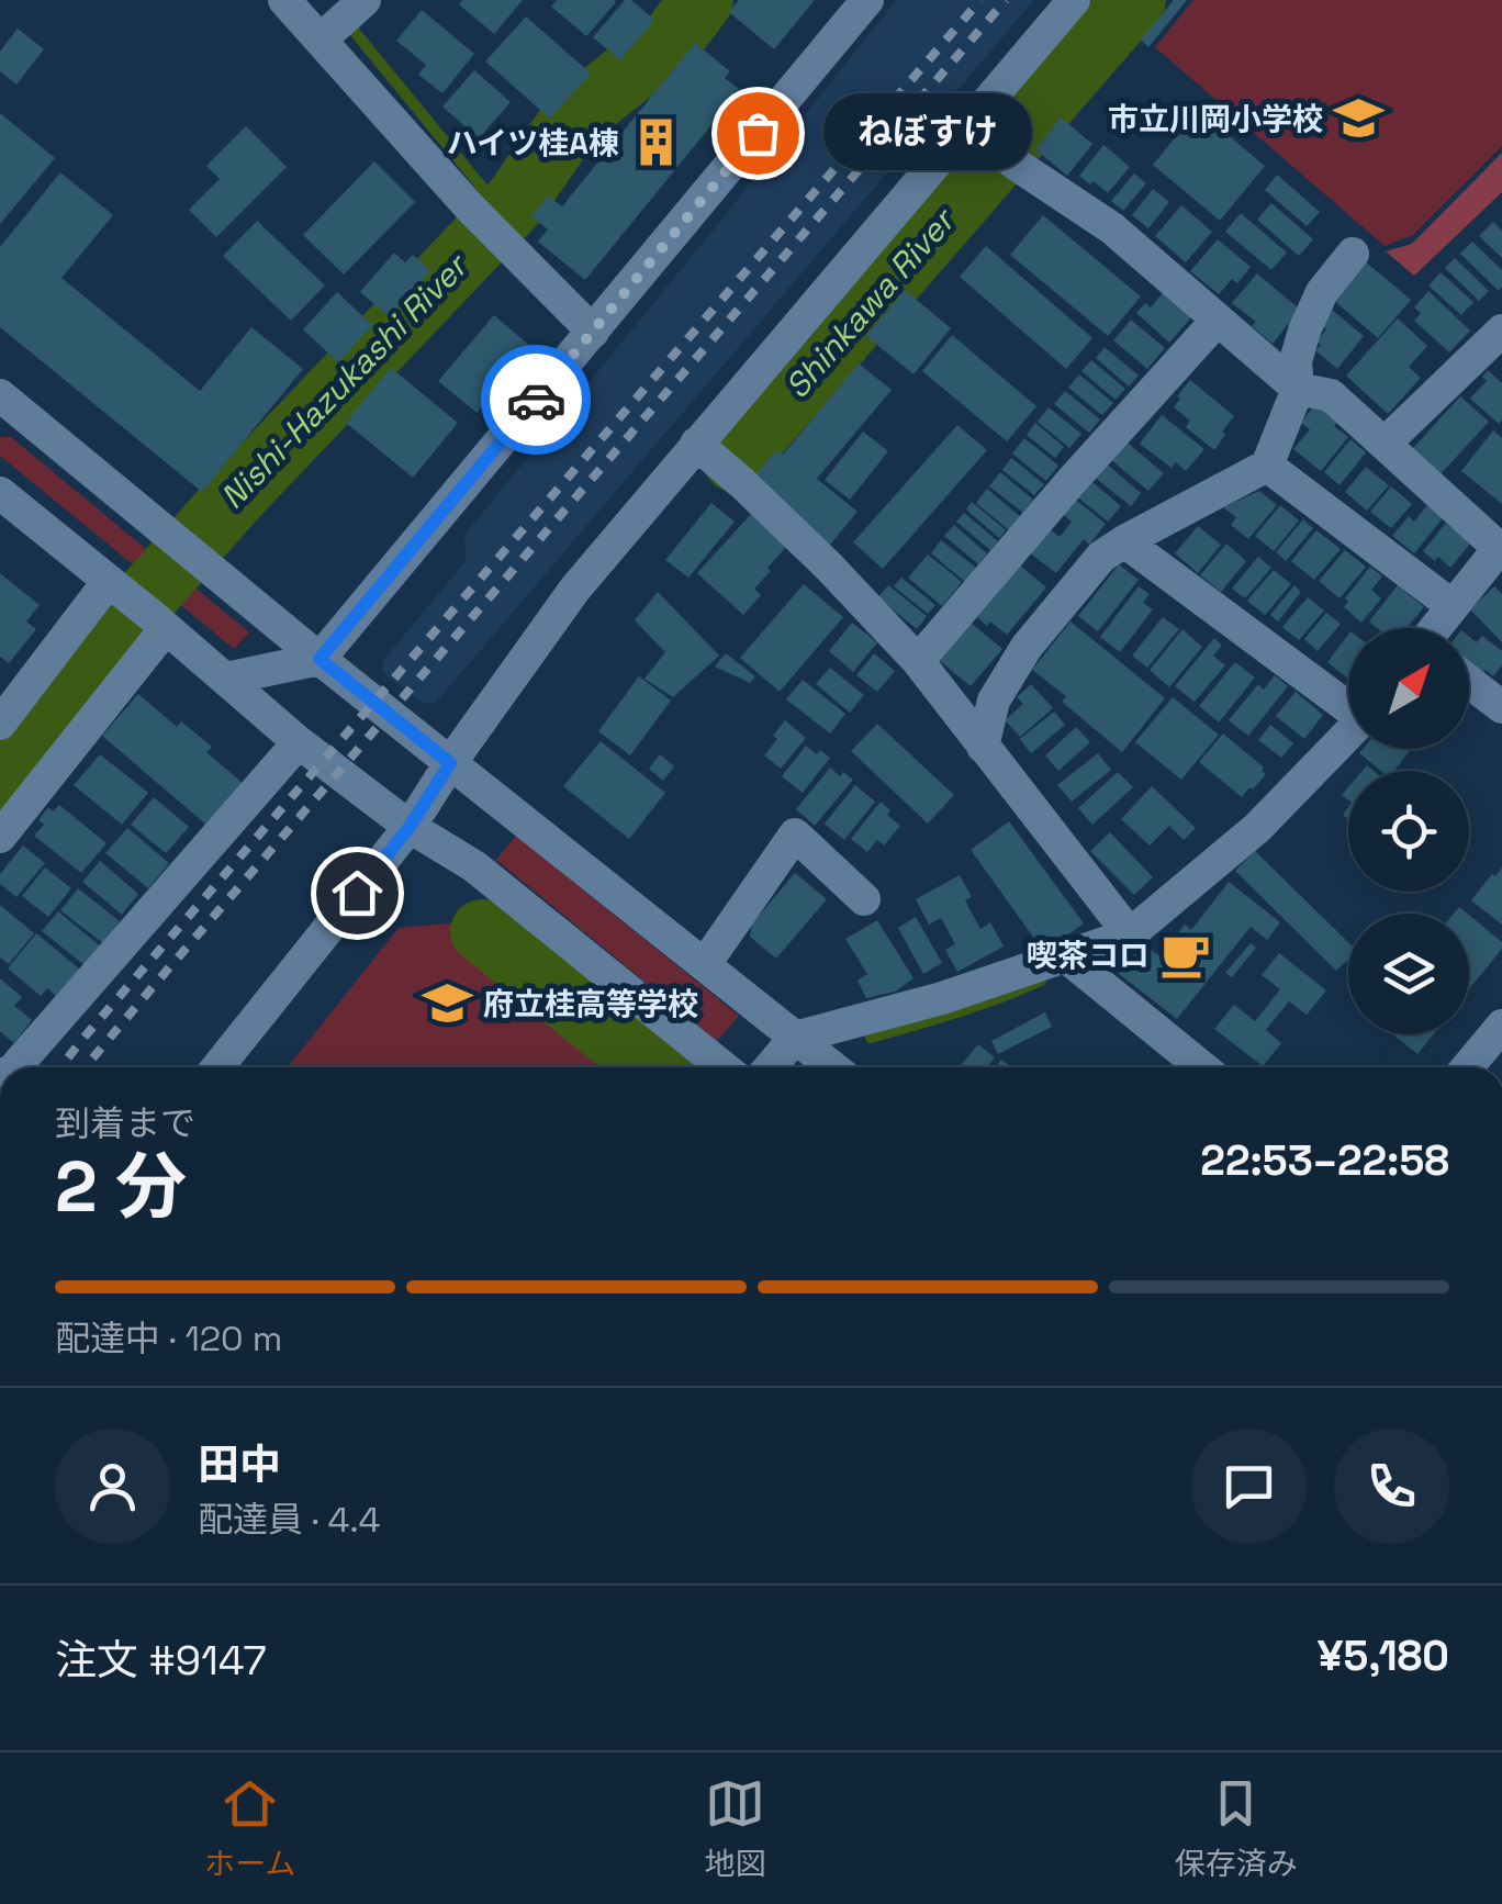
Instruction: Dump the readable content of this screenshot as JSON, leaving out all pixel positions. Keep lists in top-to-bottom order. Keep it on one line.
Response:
{"water":["Shinkawa River","Nishi-Hazukashi River"],"places":{"school or university":["市立川岡小学校","府立桂高等学校"],"other":["ねぼすけ"],"building":["ハイツ桂A棟"],"cafe":["喫茶コロ"]},"north":"top right","page":{"bubble":"ねぼすけ","heading":["2 分","到着まで","22:53–22:58"],"panel":["田中","配達員 · 4.4","注文 #9147","¥5,180"],"bar":"配達中 · 120 m","tabs":["ホーム","地図","保存済み"]}}
